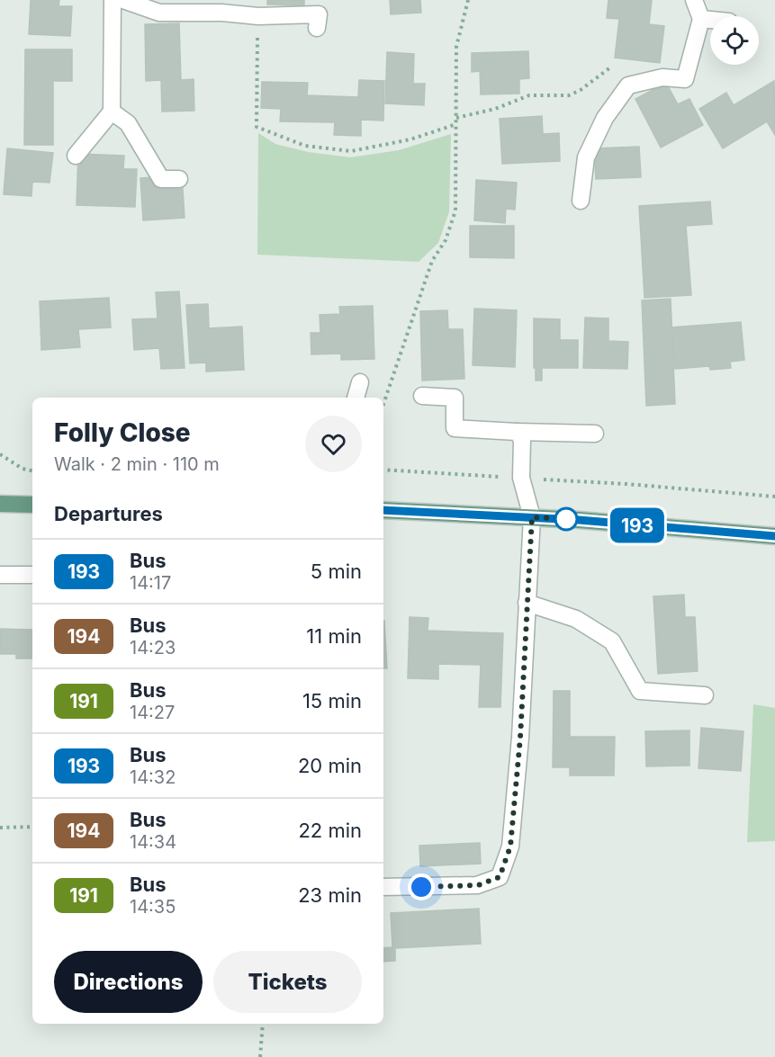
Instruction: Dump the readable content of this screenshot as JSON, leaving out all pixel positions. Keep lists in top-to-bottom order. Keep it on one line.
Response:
{"lines":["bus line 193"],"page":{"on_map":"193","heading":[["Folly Close","Walk · 2 min · 110 m"],"Departures"],"list":[{"mark":"193","name":"Bus","note":"14:17","value":"5 min"},{"mark":"194","name":"Bus","note":"14:23","value":"11 min"},{"mark":"191","name":"Bus","note":"14:27","value":"15 min"},{"mark":"193","name":"Bus","note":"14:32","value":"20 min"},{"mark":"194","name":"Bus","note":"14:34","value":"22 min"},{"mark":"191","name":"Bus","note":"14:35","value":"23 min"}],"buttons":["Directions","Tickets"]}}
